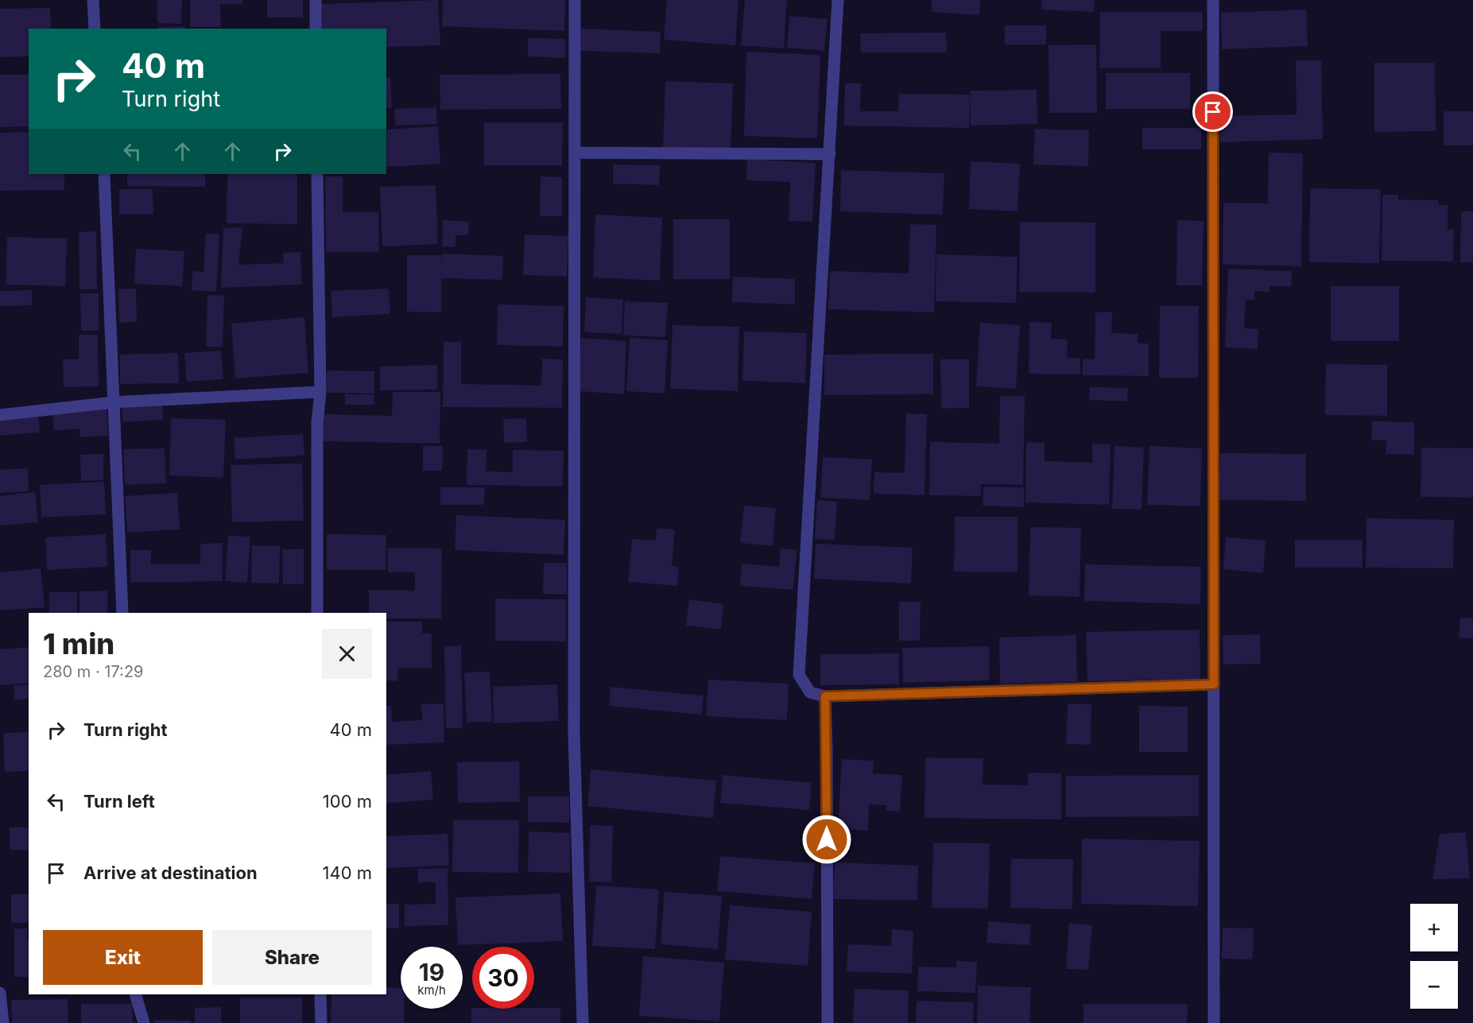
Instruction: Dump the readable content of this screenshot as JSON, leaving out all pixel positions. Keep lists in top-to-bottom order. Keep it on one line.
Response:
{"page":{"turn":["40 m","Turn right"],"heading":["1 min","280 m · 17:29"],"list":[{"name":"Turn right","value":"40 m"},{"name":"Turn left","value":"100 m"},{"name":"Arrive at destination","value":"140 m"}],"map_buttons":["+","−"],"buttons":["Exit","Share"],"speed":"19 km/h","limit":"30"}}
